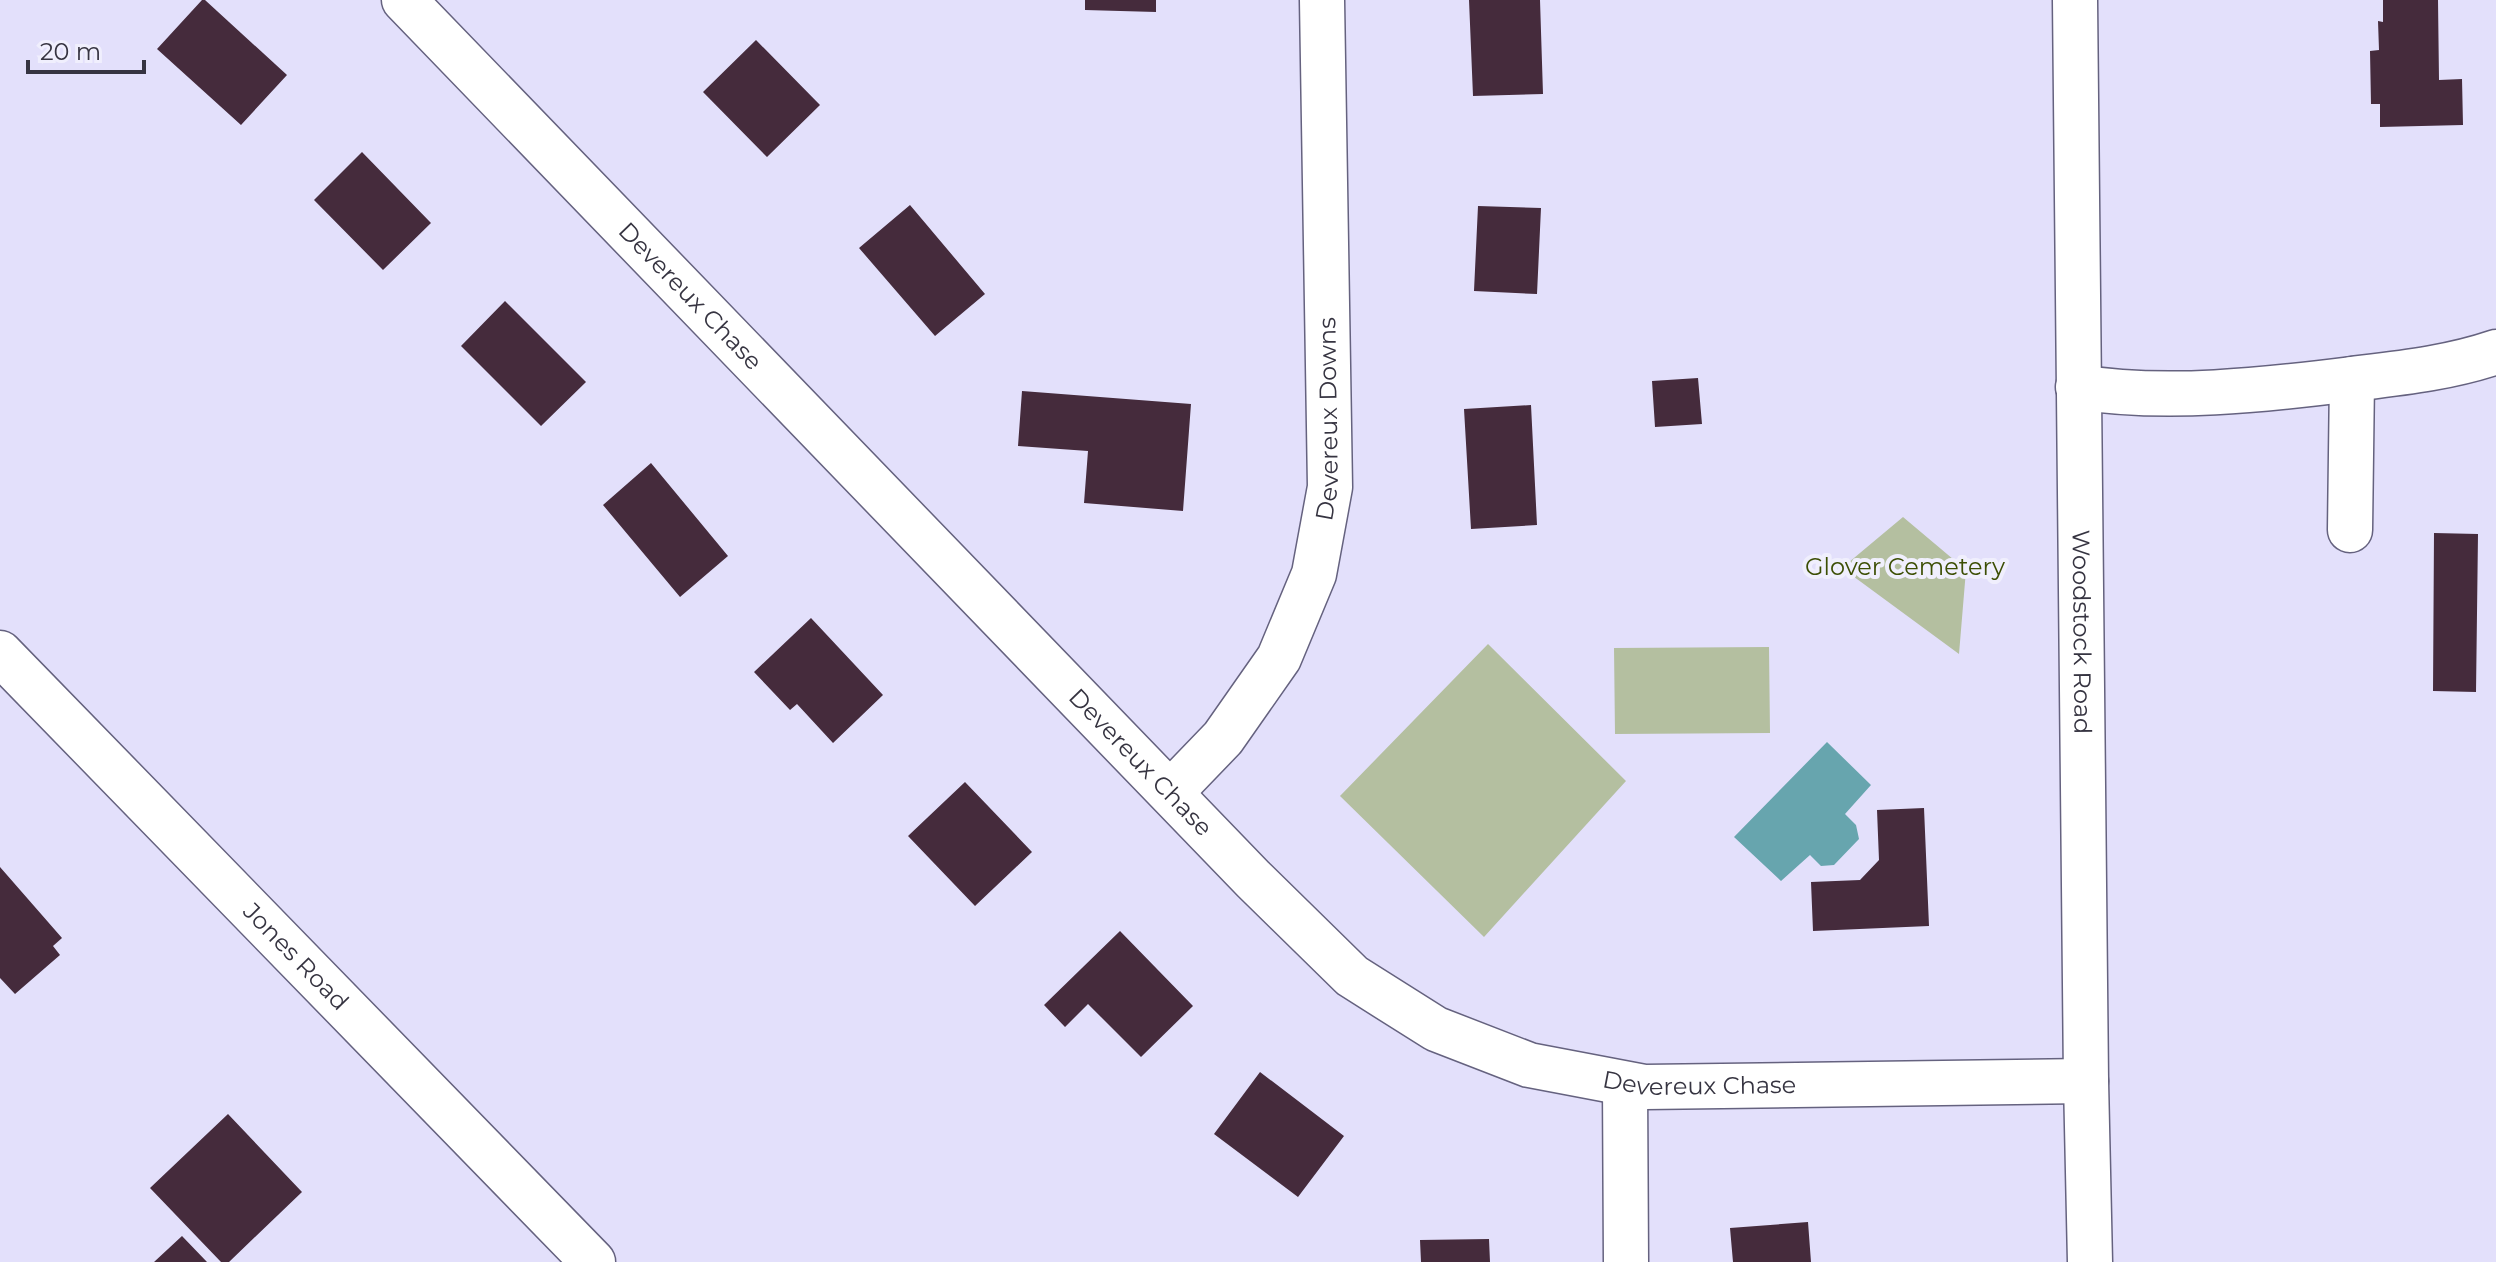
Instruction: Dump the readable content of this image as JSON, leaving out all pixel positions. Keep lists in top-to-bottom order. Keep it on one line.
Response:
{"streets":{"street":["Devereux Chase","Devereux Downs","Woodstock Road","Jones Road"]},"crossings":[["Devereux Chase","Devereux Downs"],["Devereux Chase","Woodstock Road"]],"parks":["Glover Cemetery"],"scale_bar":"20 m"}
